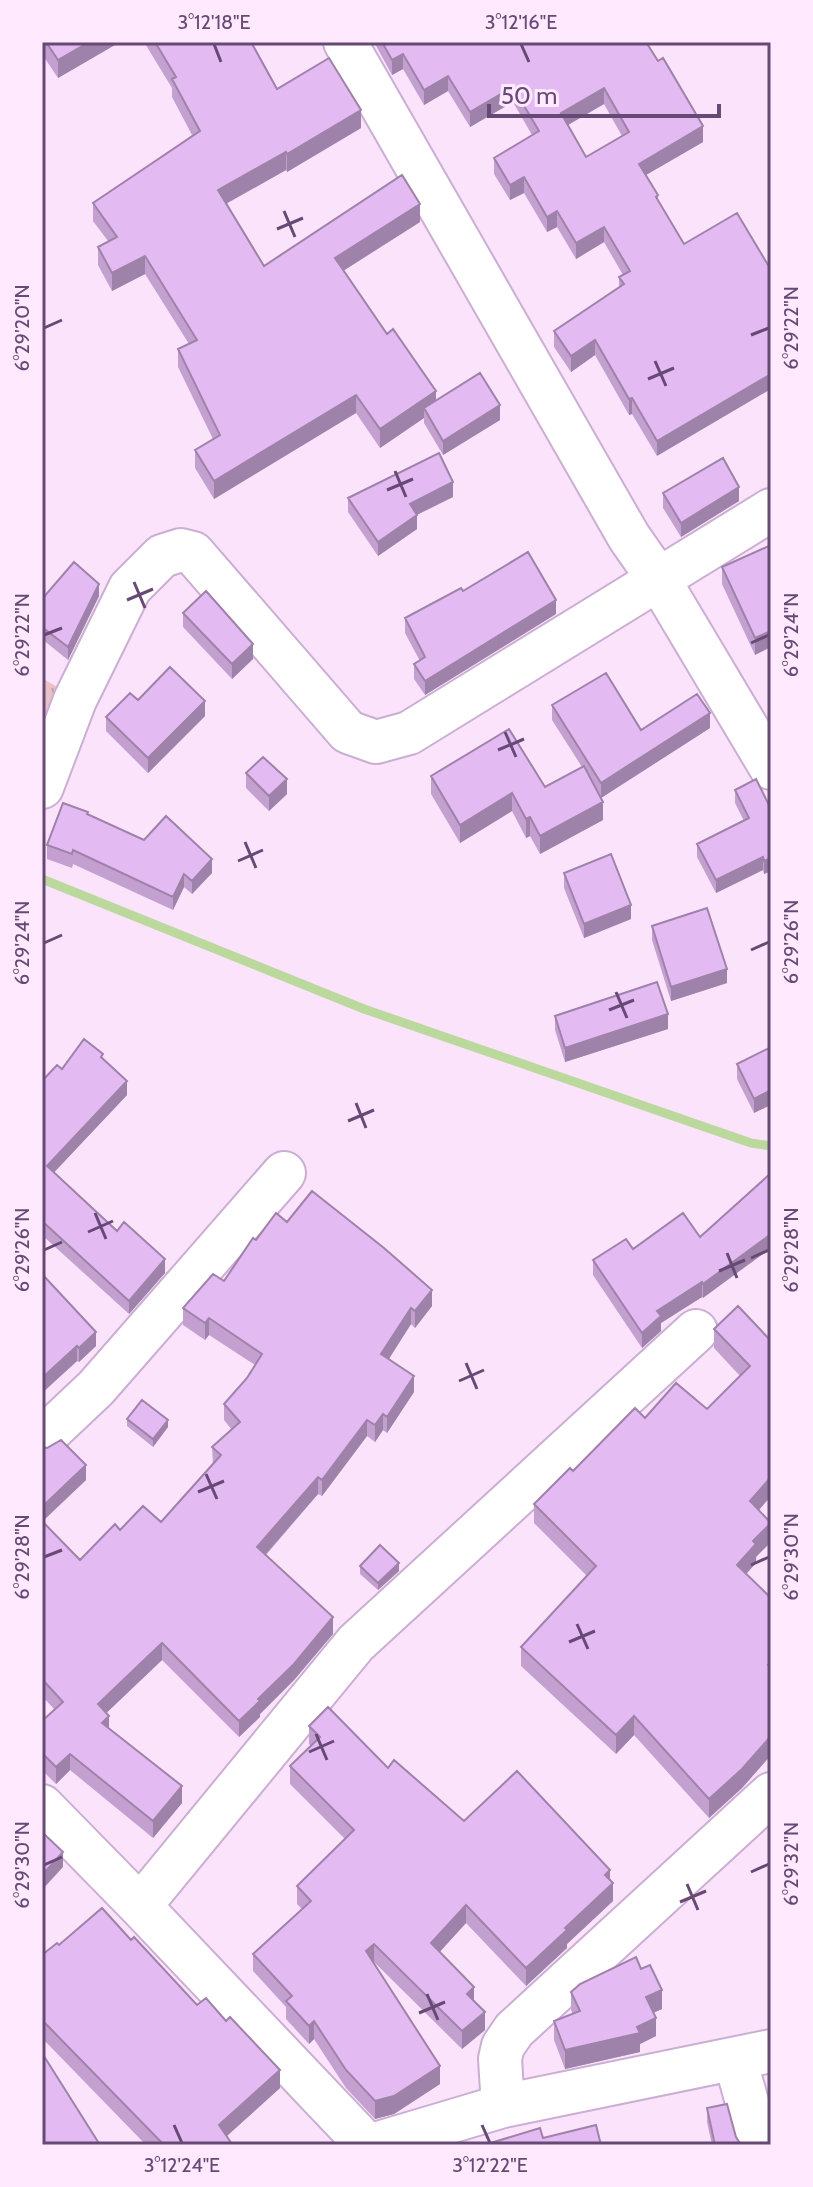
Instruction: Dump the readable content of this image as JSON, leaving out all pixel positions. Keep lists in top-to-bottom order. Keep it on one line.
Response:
{"scale_bar":"50 m","coordinates":["3°12'18\"E","3°12'16\"E","6°29'22\"N","6°29'20\"N","6°29'24\"N","6°29'26\"N","6°29'28\"N","6°29'30\"N","6°29'32\"N","3°12'24\"E","3°12'22\"E"]}
